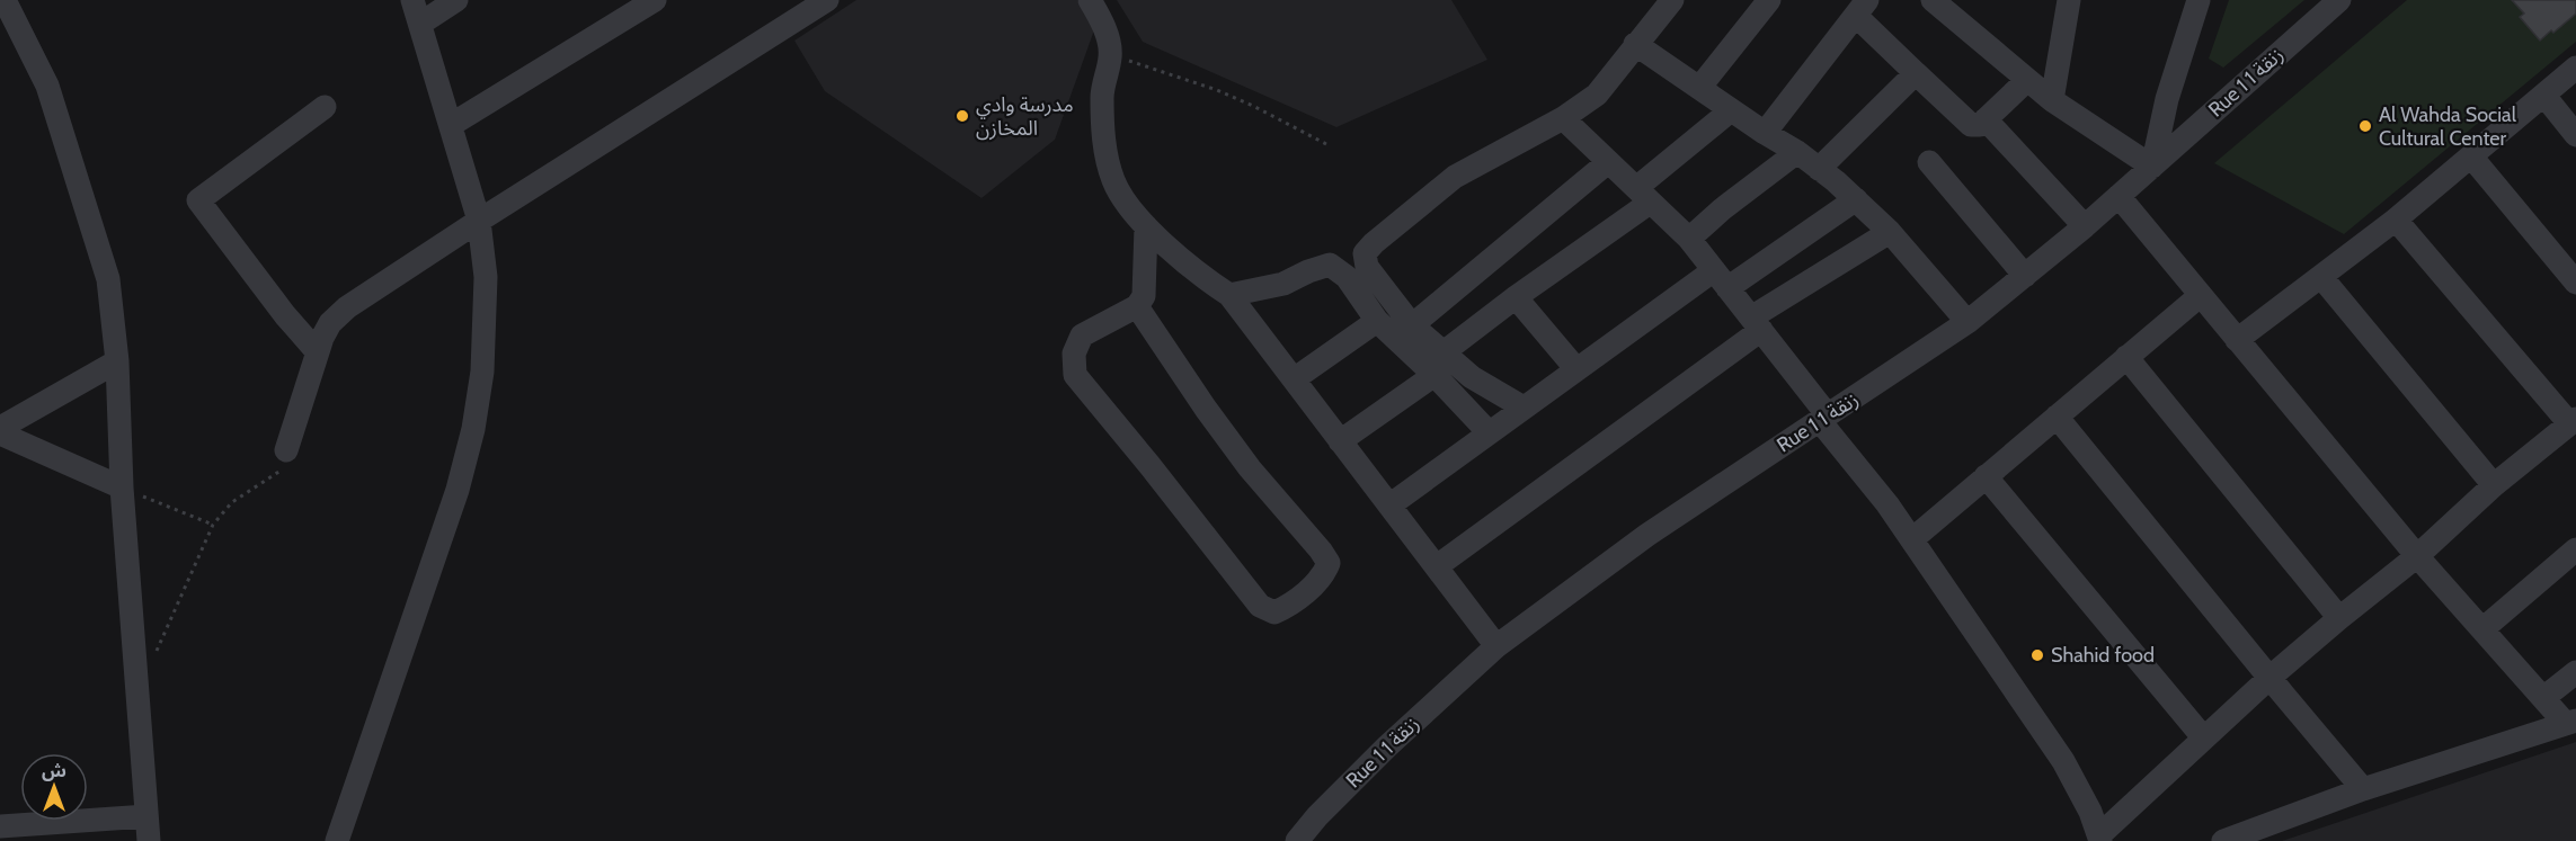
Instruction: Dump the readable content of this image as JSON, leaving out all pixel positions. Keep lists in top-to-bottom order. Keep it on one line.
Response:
{"streets":{"street":["Rue 1 زنقة 1"]},"places":["مدرسة وادي المخازن","Al Wahda Social Cultural Center","Shahid food"],"north":"top"}
